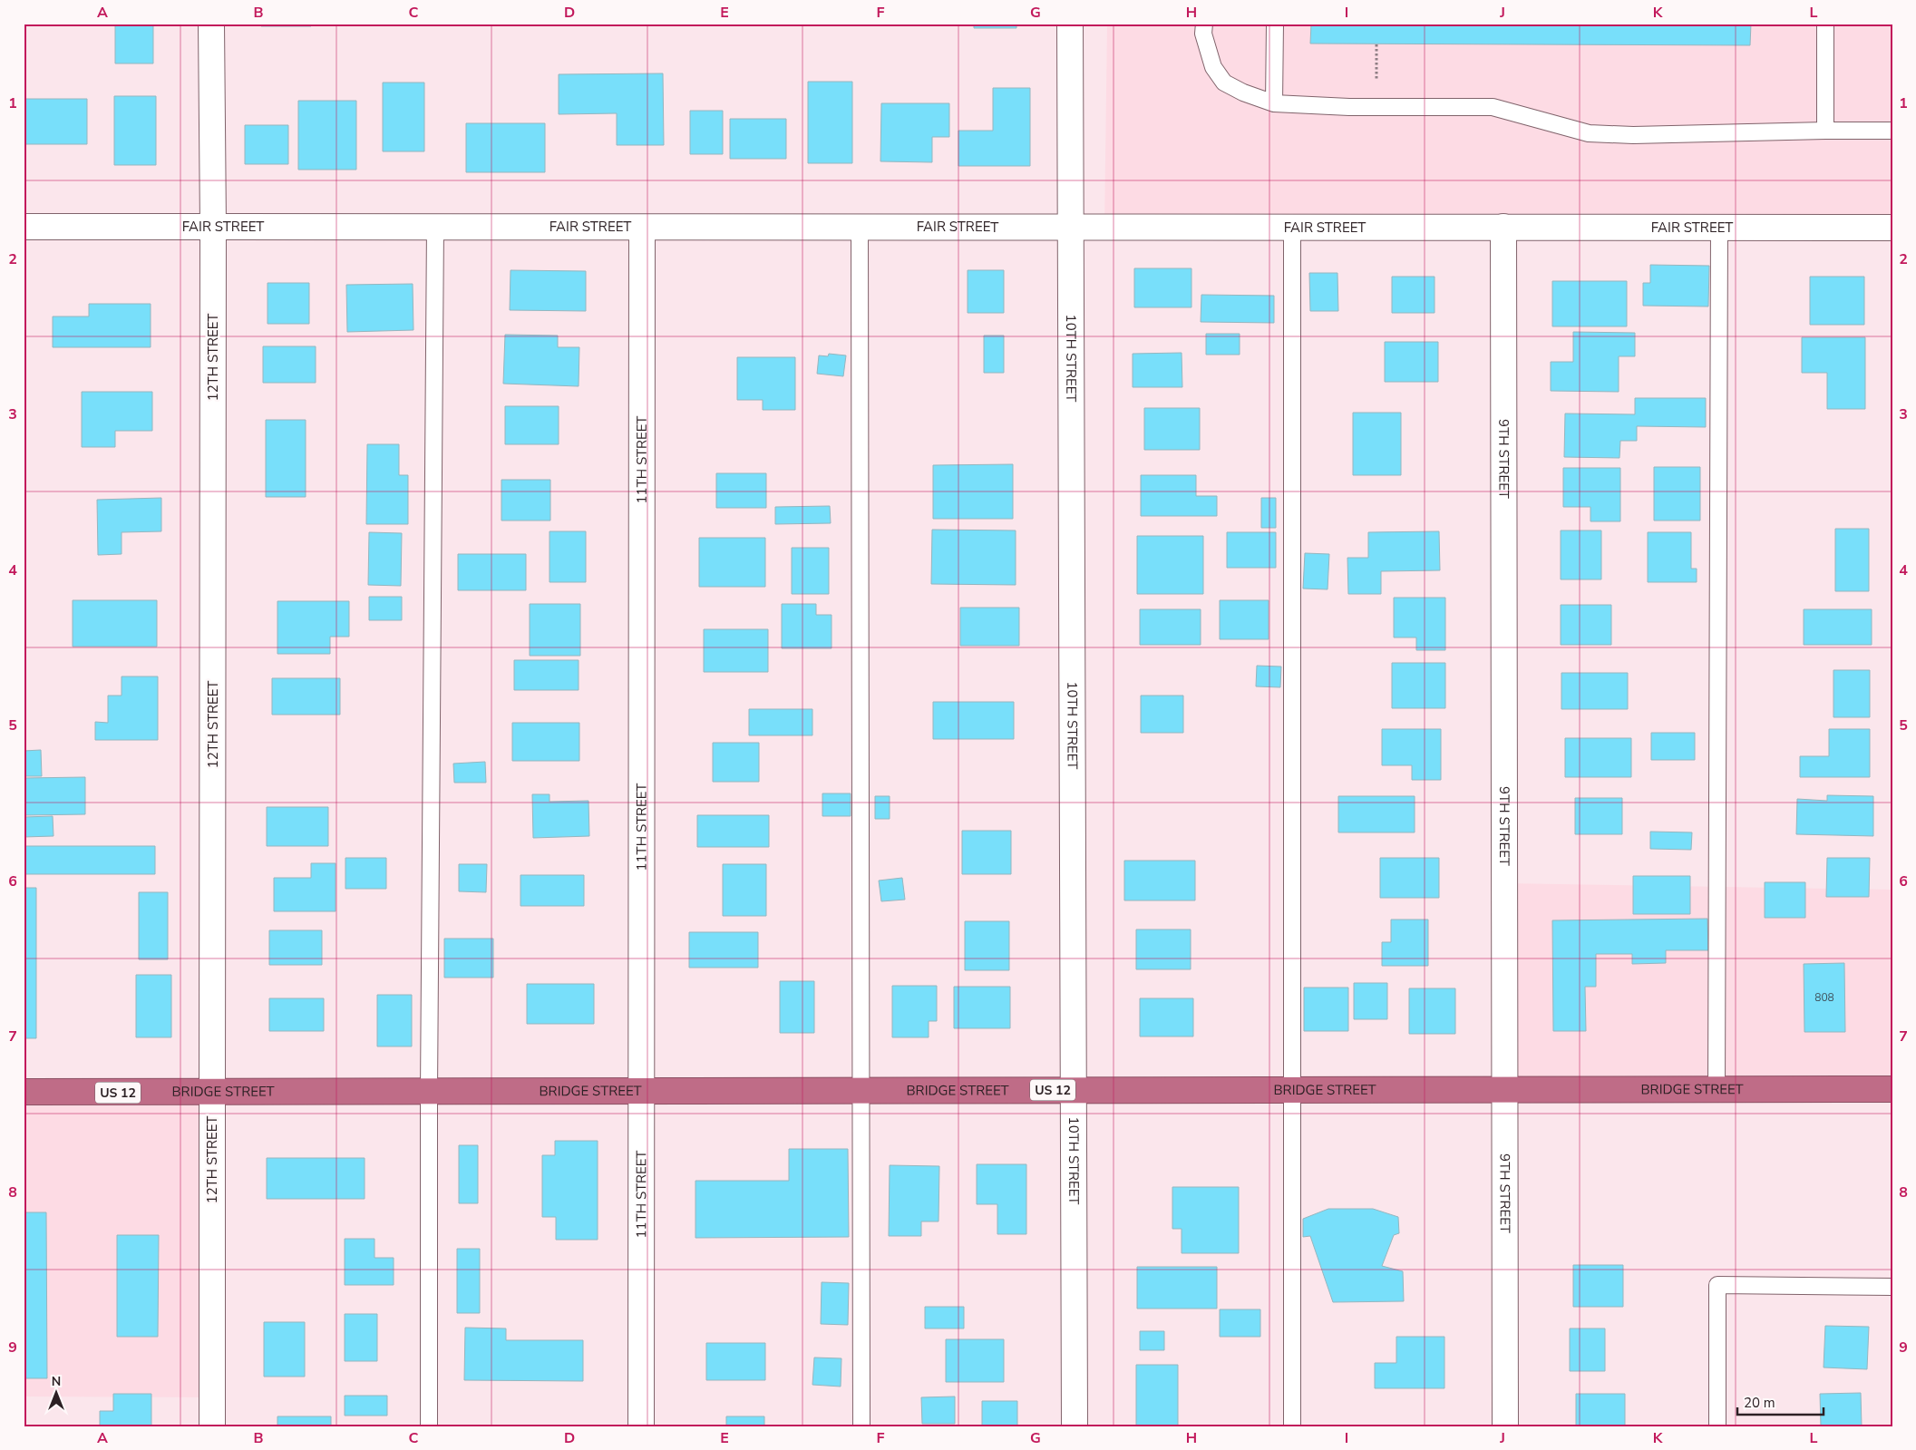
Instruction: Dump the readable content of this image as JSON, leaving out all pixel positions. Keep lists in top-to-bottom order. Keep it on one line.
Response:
{"streets":{"highway":["BRIDGE STREET","US 12"],"street":["FAIR STREET","12TH STREET","10TH STREET","9TH STREET","11TH STREET"]},"crossings":[["FAIR STREET","12TH STREET"],["FAIR STREET","10TH STREET"],["FAIR STREET","9TH STREET"],["FAIR STREET","11TH STREET"],["12TH STREET","BRIDGE STREET"],["10TH STREET","BRIDGE STREET"],["9TH STREET","BRIDGE STREET"],["11TH STREET","BRIDGE STREET"]],"house_numbers":["808"],"scale_bar":"20 m","north":"top","grid":{"columns":["A","B","C","D","E","F","G","H","I","J","K","L"],"rows":["1","2","3","4","5","6","7","8","9"]}}
